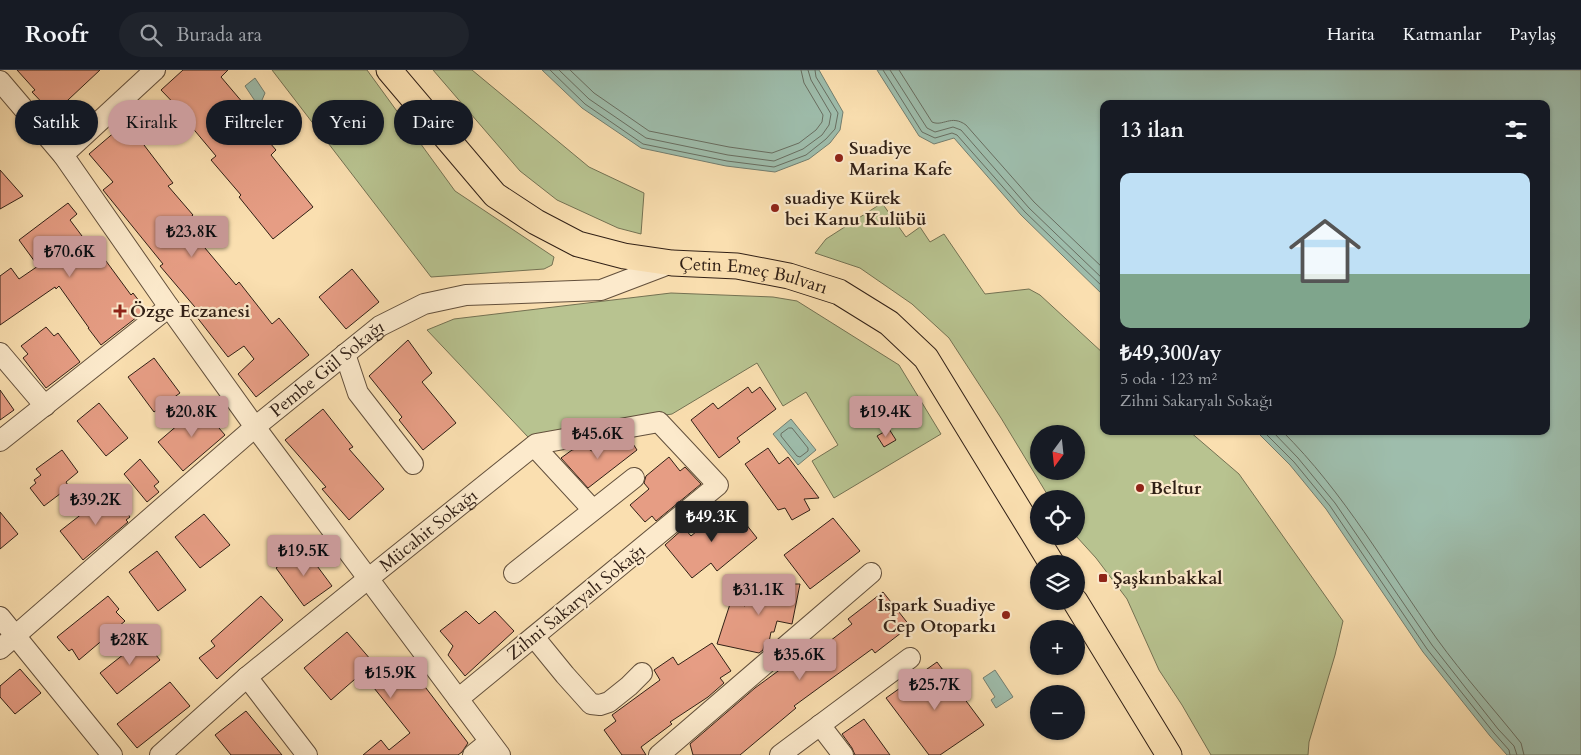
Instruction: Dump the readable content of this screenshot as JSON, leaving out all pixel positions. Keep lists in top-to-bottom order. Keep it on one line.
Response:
{"streets":{"main road":["Çetin Emeç Bulvarı"],"street":["Pembe Gül Sokağı","Mücahit Sokağı","Zihni Sakaryalı Sokağı"]},"crossings":[["Çetin Emeç Bulvarı","Pembe Gül Sokağı"],["Mücahit Sokağı","Zihni Sakaryalı Sokağı"]],"places":{"other":["Suadiye Marina Kafe","suadiye Kürek bei Kanu Kulübü","Beltur","İspark Suadiye Cep Otoparkı"],"health":["Özge Eczanesi"],"transit":["Şaşkınbakkal"]},"north":"bottom","page":{"header":"Roofr","search":"Burada ara","nav":["Harita","Katmanlar","Paylaş"],"chip":["Satılık","Kiralık","Filtreler","Yeni","Daire"],"heading":"13 ilan","list":[{"name":"₺49,300/ay","note":"5 oda · 123 m² · Zihni Sakaryalı Sokağı"}],"price":["₺23.8K","₺70.6K","₺20.8K","₺19.4K","₺45.6K","₺39.2K","₺49.3K","₺19.5K","₺31.1K","₺28K","₺35.6K","₺15.9K","₺25.7K"],"map_buttons":["+","−"]}}
